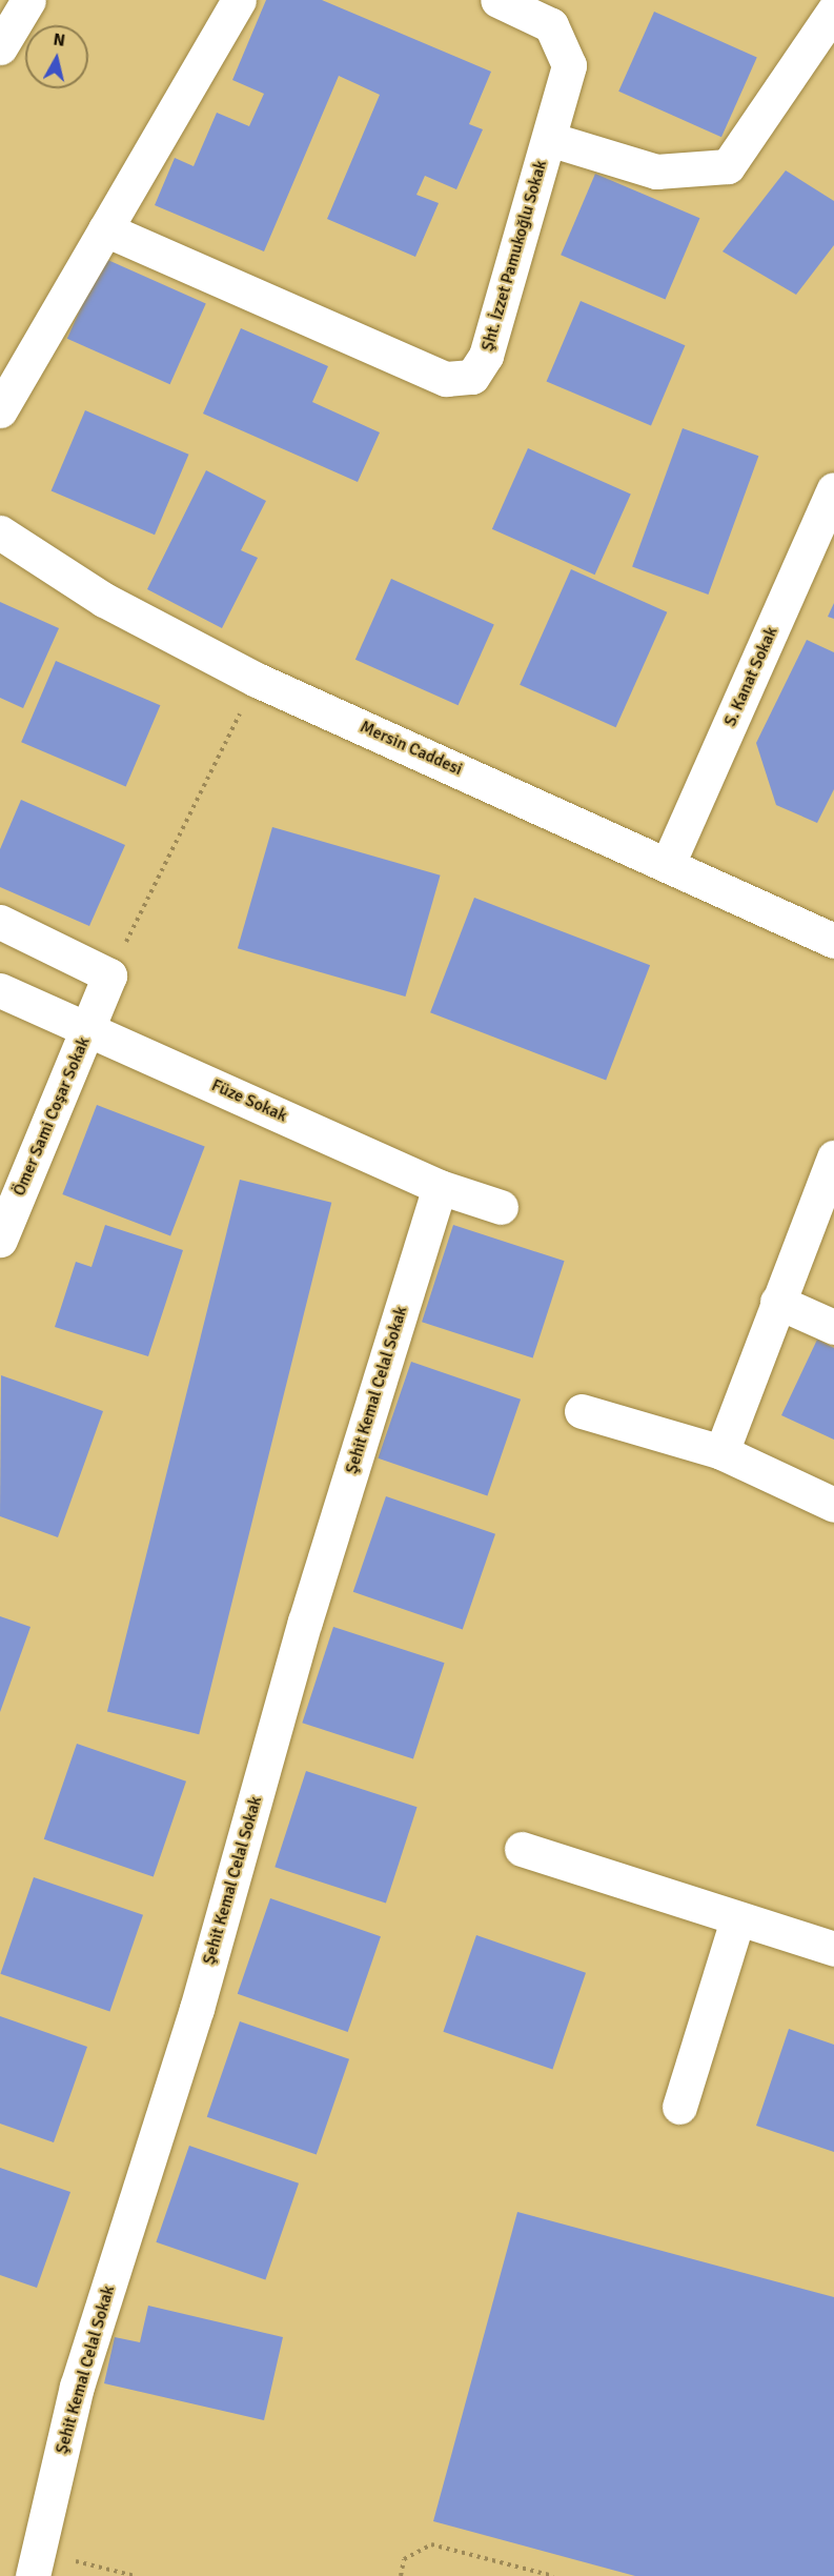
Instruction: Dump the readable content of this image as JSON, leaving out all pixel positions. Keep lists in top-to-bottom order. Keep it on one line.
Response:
{"streets":{"street":["Şht. İzzet Pamukoğlu Sokak","S. Kanat Sokak","Mersin Caddesi","Füze Sokak","Ömer Sami Coşar Sokak","Şehit Kemal Celal Sokak"]},"crossings":[["S. Kanat Sokak","Mersin Caddesi"],["Füze Sokak","Ömer Sami Coşar Sokak"],["Füze Sokak","Şehit Kemal Celal Sokak"]],"north":"top"}
